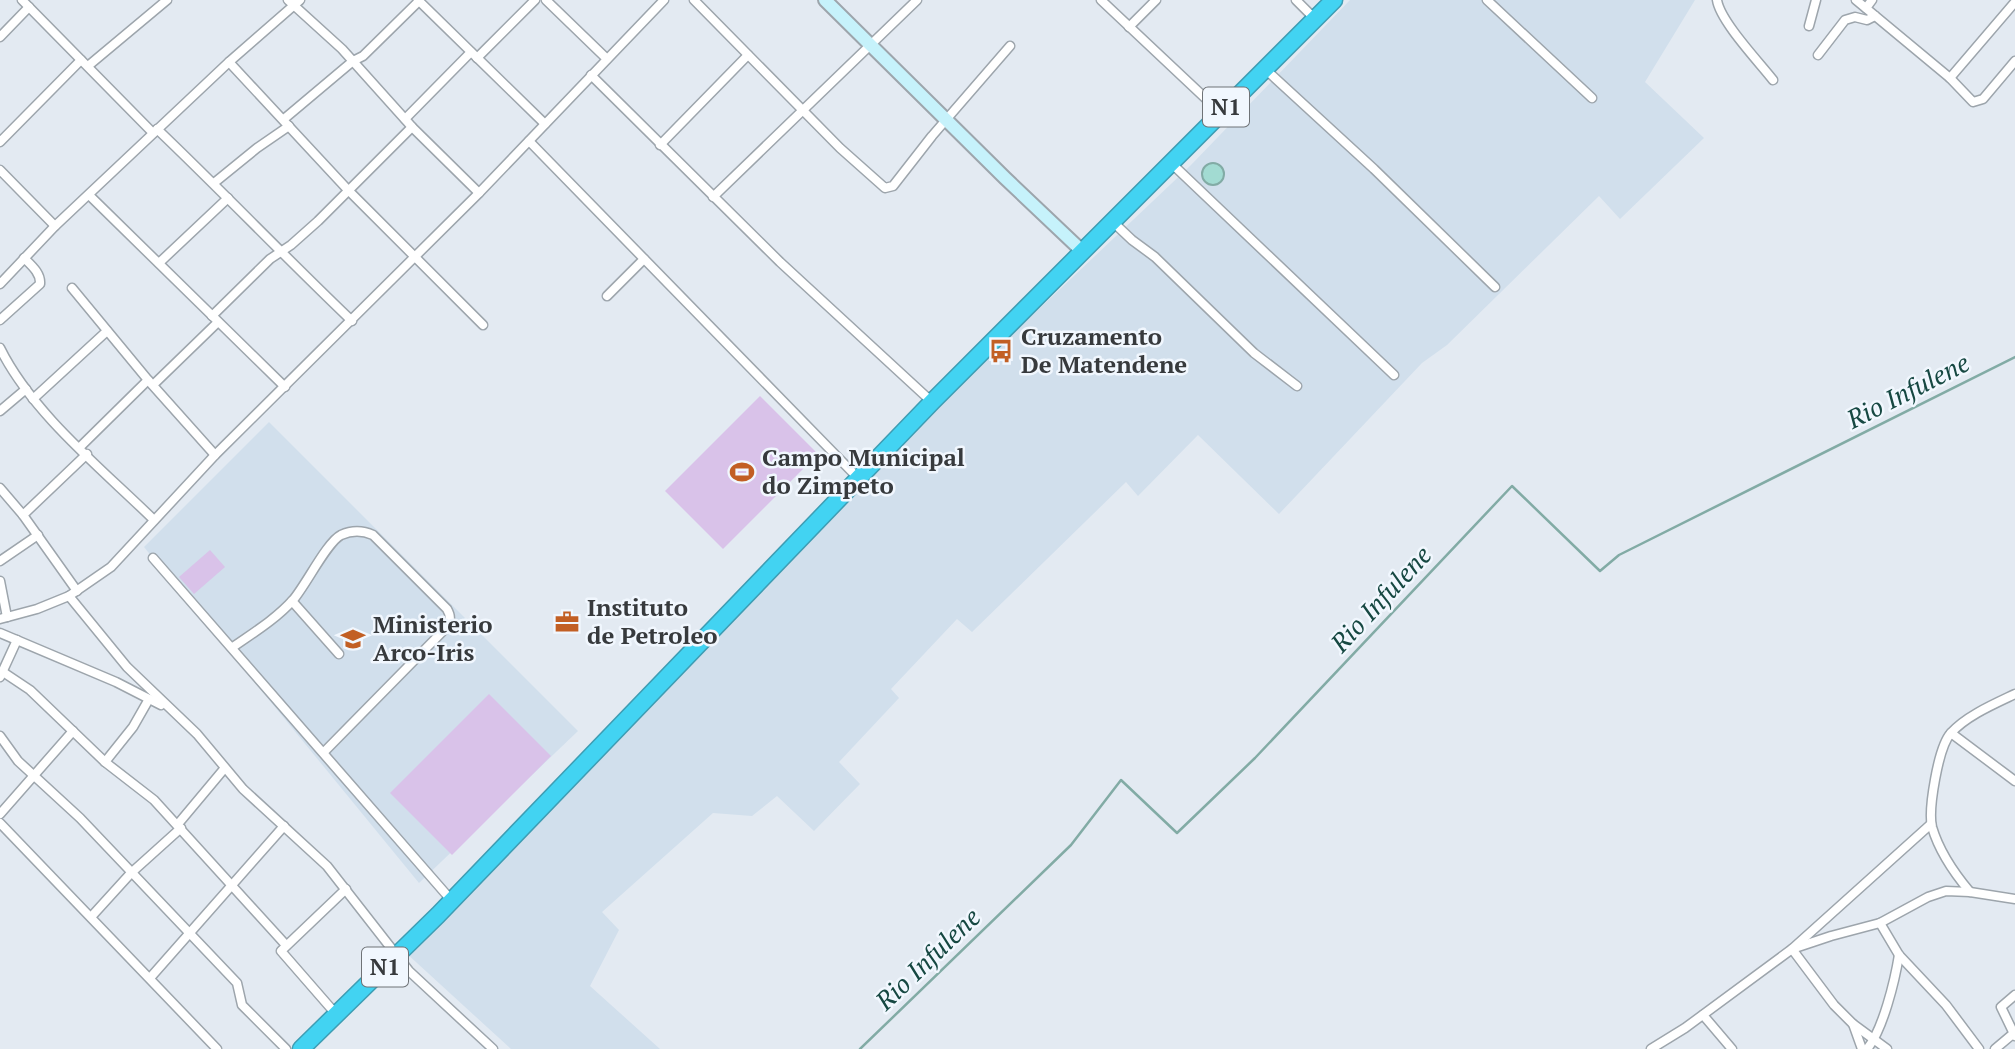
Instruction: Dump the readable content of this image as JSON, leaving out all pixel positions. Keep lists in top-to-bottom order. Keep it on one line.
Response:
{"streets":{"highway":["N1"]},"water":["Rio Infulene"],"places":{"bus stop":["Cruzamento De Matendene"],"sports":["Campo Municipal do Zimpeto"],"office":["Instituto de Petroleo"],"school or university":["Ministerio Arco-Iris"]}}
